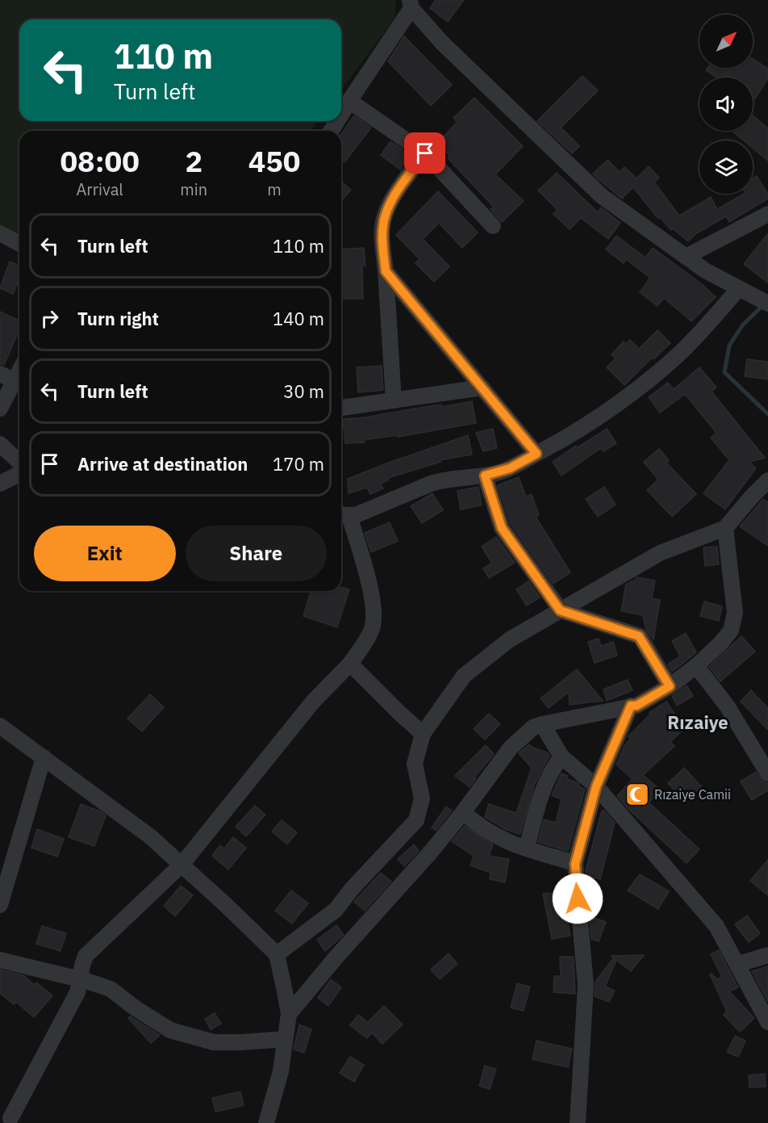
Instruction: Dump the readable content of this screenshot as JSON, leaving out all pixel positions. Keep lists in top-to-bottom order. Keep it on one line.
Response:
{"districts":["Rızaiye"],"places":{"mosque":["Rızaiye Camii"]},"north":"top right","page":{"turn":["110 m","Turn left"],"eta":["08:00","Arrival","2","min","450","m"],"list":[{"name":"Turn left","value":"110 m"},{"name":"Turn right","value":"140 m"},{"name":"Turn left","value":"30 m"},{"name":"Arrive at destination","value":"170 m"}],"buttons":["Exit","Share"]}}
